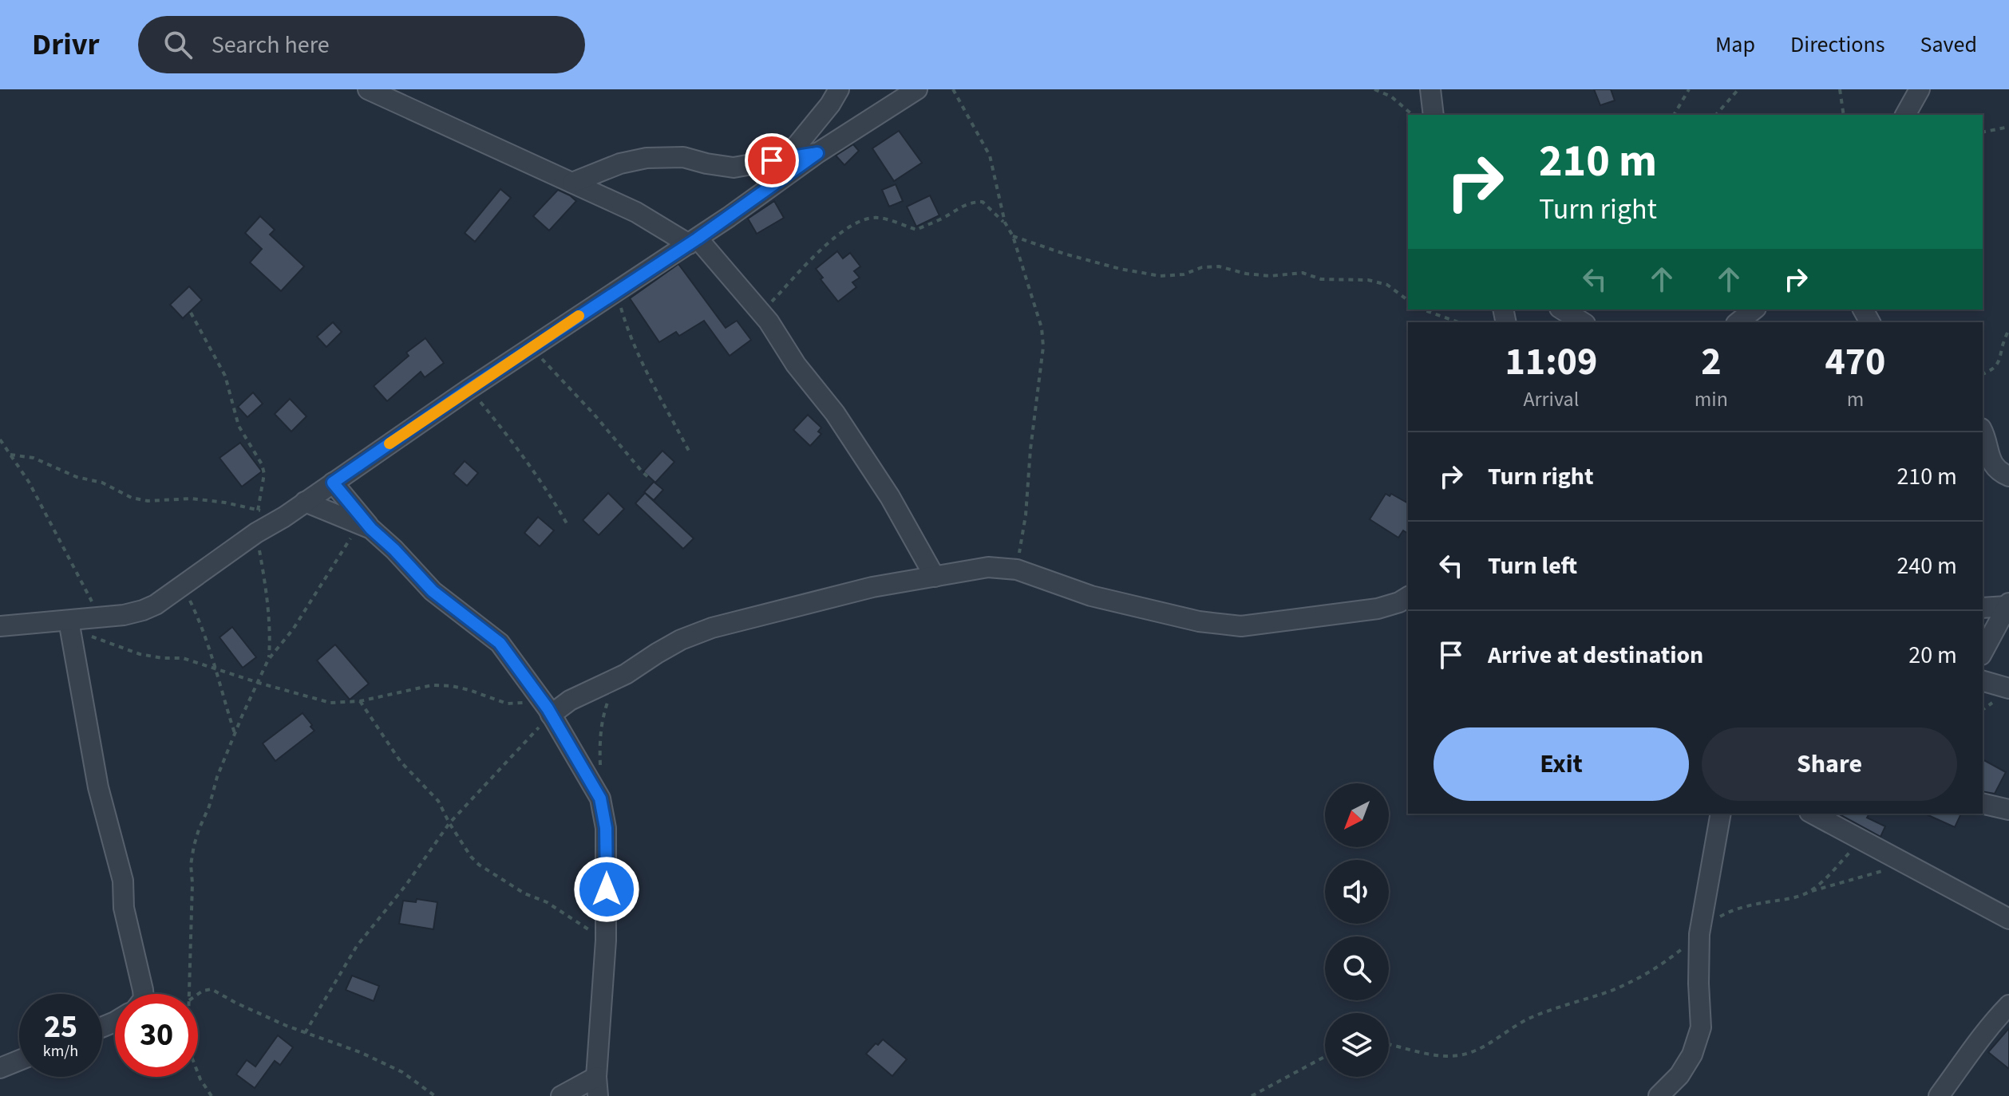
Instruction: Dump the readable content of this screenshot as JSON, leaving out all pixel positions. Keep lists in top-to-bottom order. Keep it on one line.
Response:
{"north":"bottom left","page":{"header":"Drivr","search":"Search here","nav":["Map","Directions","Saved"],"turn":["210 m","Turn right"],"eta":["11:09","Arrival","2","min","470","m"],"list":[{"name":"Turn right","value":"210 m"},{"name":"Turn left","value":"240 m"},{"name":"Arrive at destination","value":"20 m"}],"buttons":["Exit","Share"],"speed":"25 km/h","limit":"30"}}
